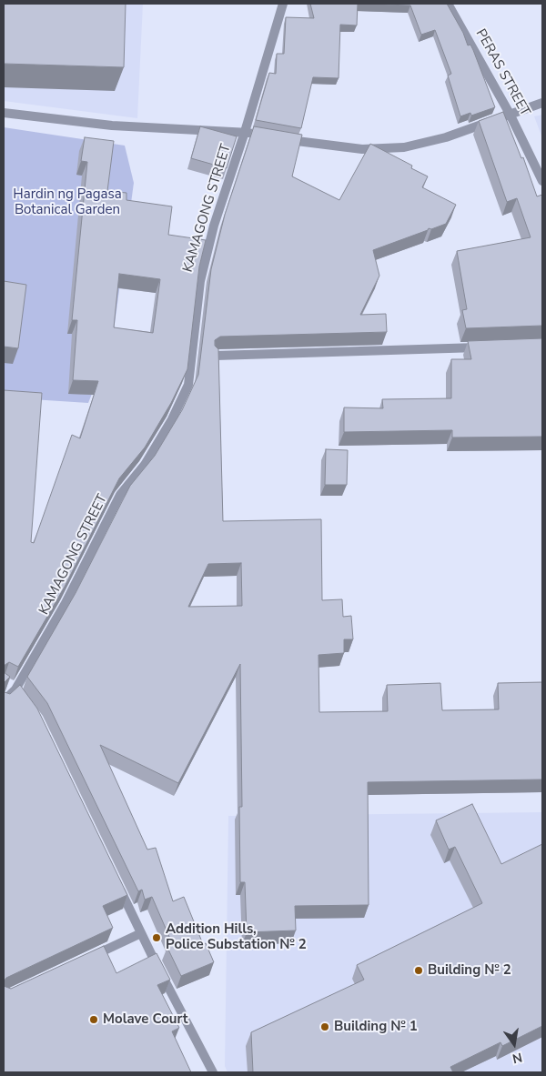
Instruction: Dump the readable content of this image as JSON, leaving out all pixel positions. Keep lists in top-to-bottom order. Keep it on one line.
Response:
{"streets":{"street":["PERAS STREET","KAMAGONG STREET"]},"parks":["Hardin ng Pagasa Botanical Garden"],"places":["Addition Hills, Police Substation № 2","Building № 2","Molave Court","Building № 1"],"north":"bottom"}
